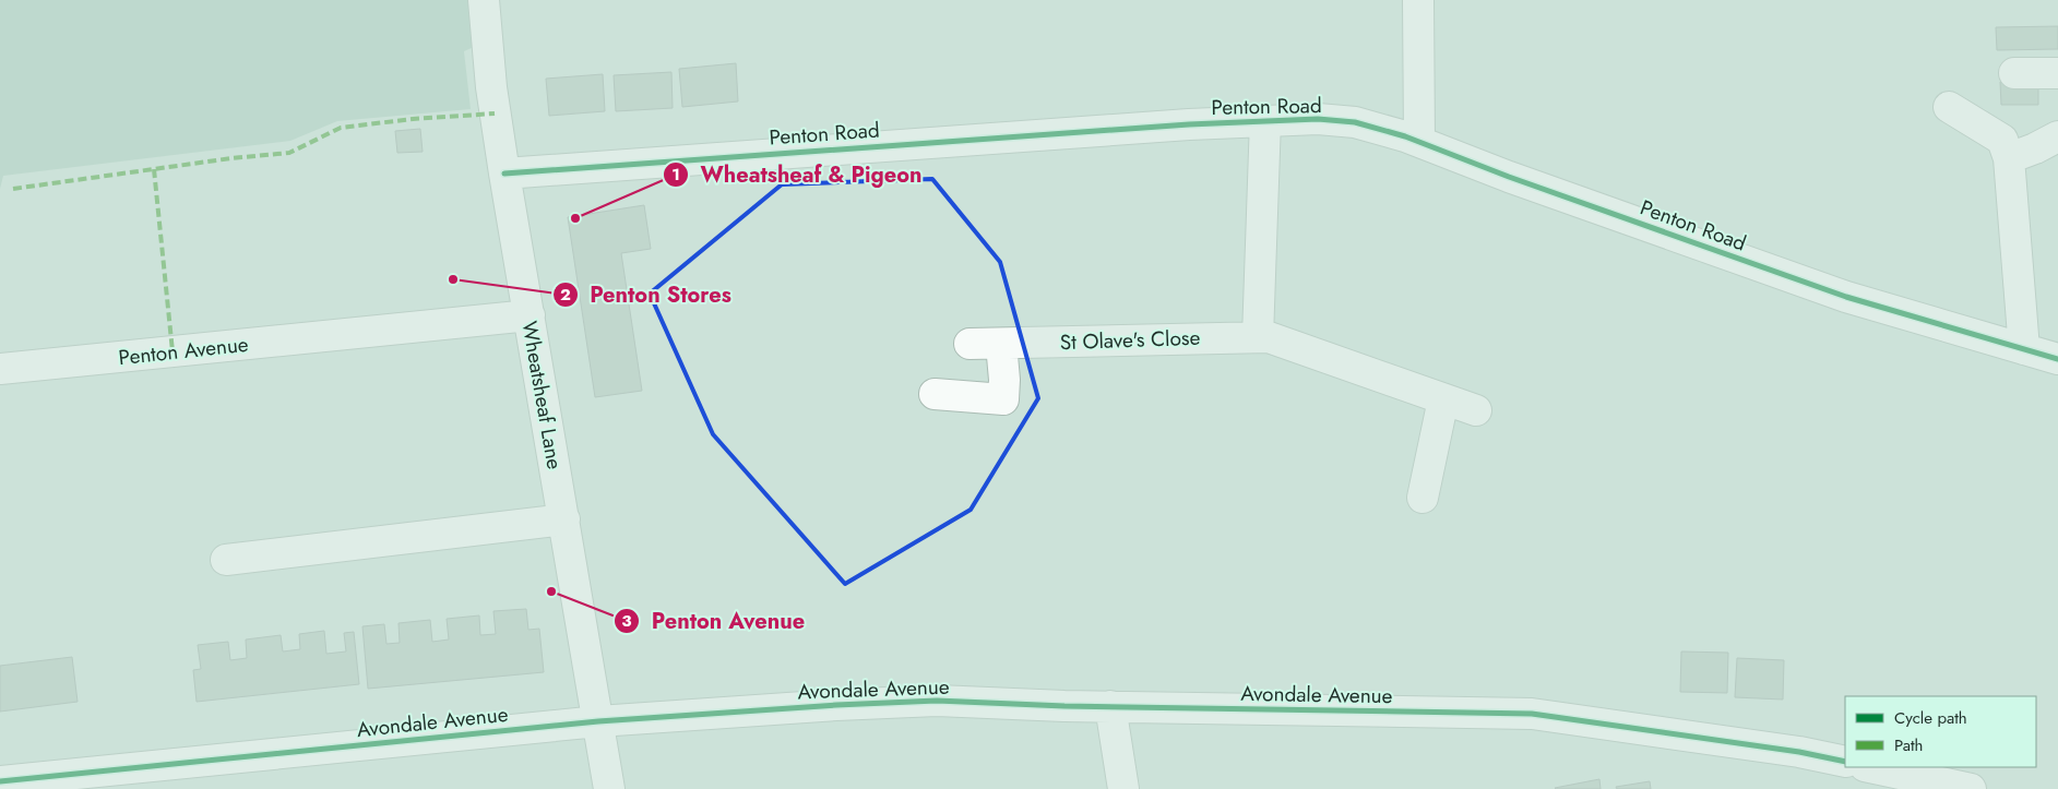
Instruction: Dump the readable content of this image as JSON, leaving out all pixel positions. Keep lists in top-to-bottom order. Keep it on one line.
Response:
{"streets":{"street":["Penton Road","St Olave's Close","Penton Avenue","Wheatsheaf Lane","Avondale Avenue"]},"crossings":[["Penton Road","Wheatsheaf Lane"],["Penton Avenue","Wheatsheaf Lane"],["Wheatsheaf Lane","Avondale Avenue"]],"places":["Wheatsheaf & Pigeon","Penton Stores","Penton Avenue"],"legend":["Cycle path","Path"]}
